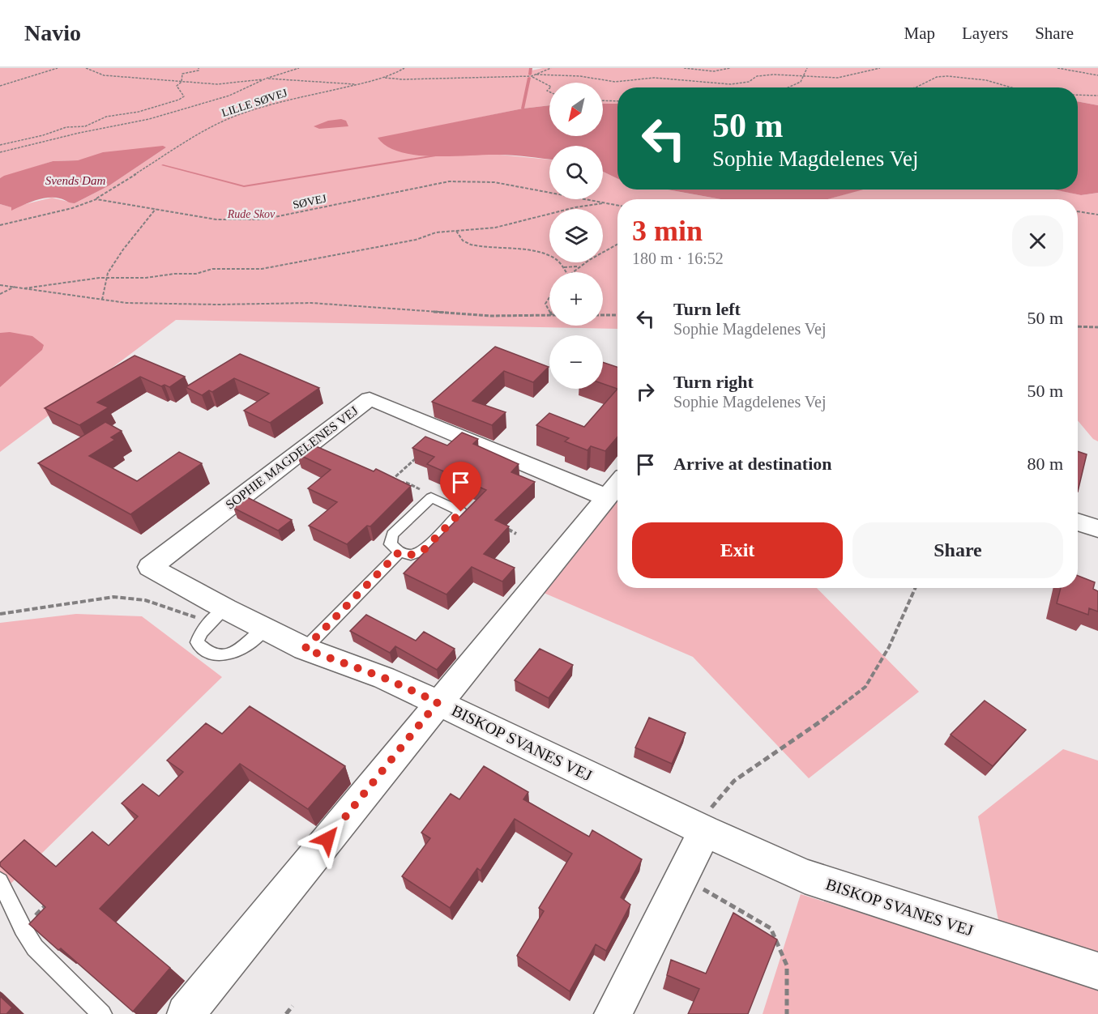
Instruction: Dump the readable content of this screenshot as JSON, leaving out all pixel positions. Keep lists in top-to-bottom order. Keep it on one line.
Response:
{"streets":{"street":["SOPHIE MAGDELENES VEJ","BISKOP SVANES VEJ"],"path":["LILLE SØVEJ","SØVEJ"]},"crossings":[["LILLE SØVEJ","SØVEJ"],["SOPHIE MAGDELENES VEJ","BISKOP SVANES VEJ"]],"water":["Svends Dam"],"parks":["Rude Skov"],"north":"bottom left","page":{"header":"Navio","nav":["Map","Layers","Share"],"map_buttons":["+","−"],"turn":["50 m","Sophie Magdelenes Vej"],"heading":["3 min","180 m · 16:52"],"list":[{"name":"Turn left","note":"Sophie Magdelenes Vej","value":"50 m"},{"name":"Turn right","note":"Sophie Magdelenes Vej","value":"50 m"},{"name":"Arrive at destination","value":"80 m"}],"buttons":["Exit","Share"]}}
